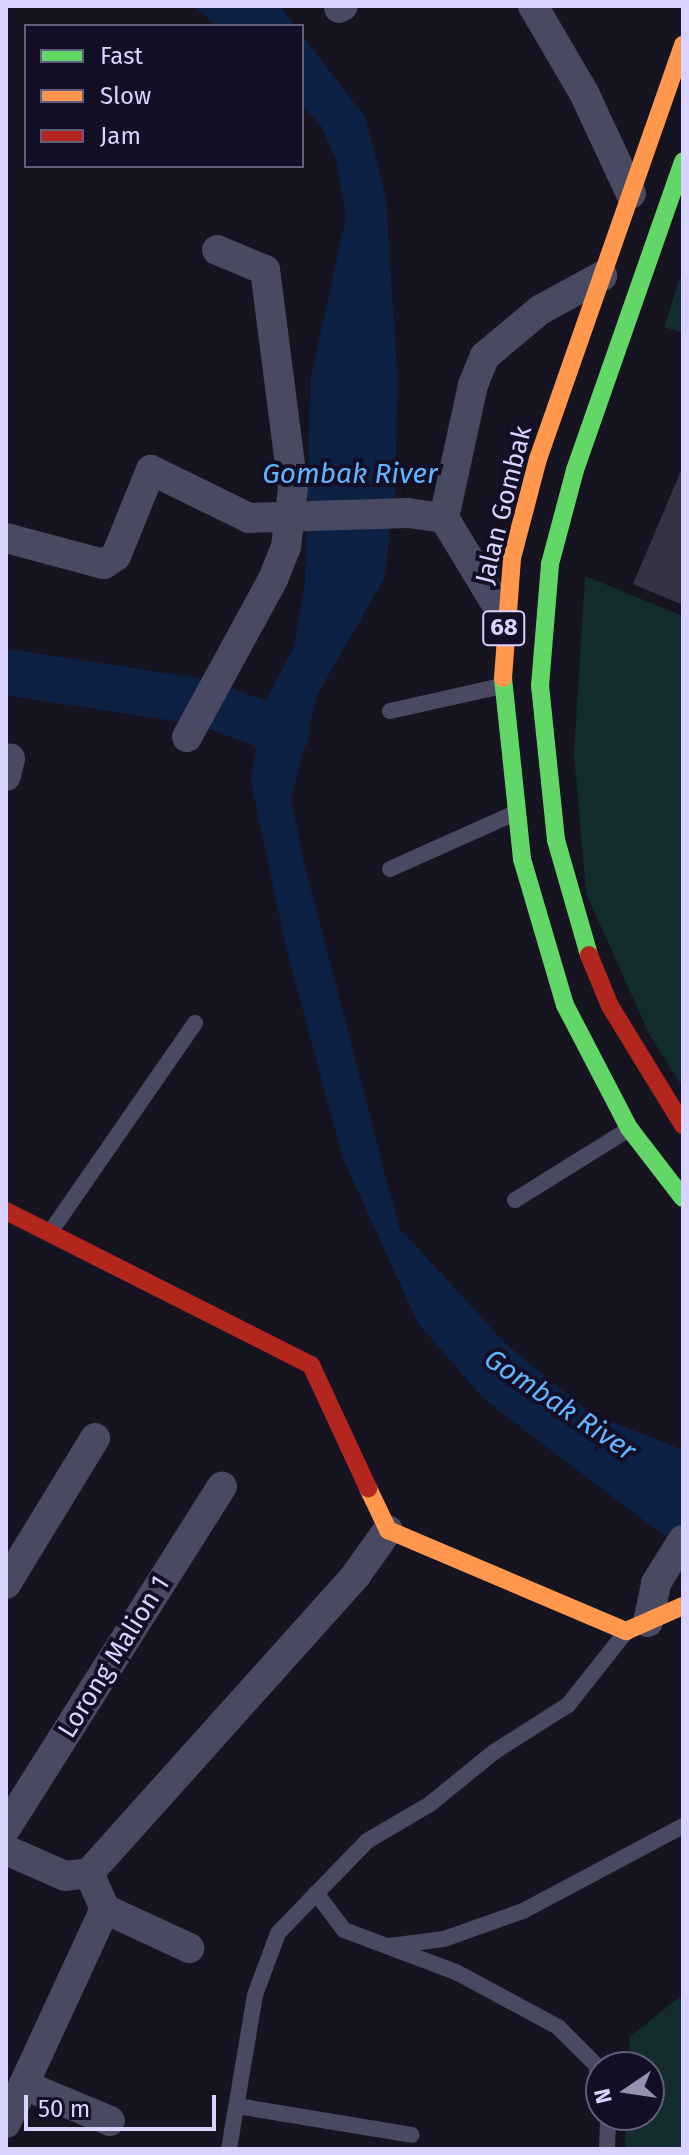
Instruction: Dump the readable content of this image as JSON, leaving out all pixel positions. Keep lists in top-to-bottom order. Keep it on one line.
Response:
{"streets":{"main road":["Jalan Gombak","68"],"street":["Lorong Malion 1"]},"water":["Gombak River"],"legend":["Fast","Slow","Jam"],"scale_bar":"50 m","north":"left"}
